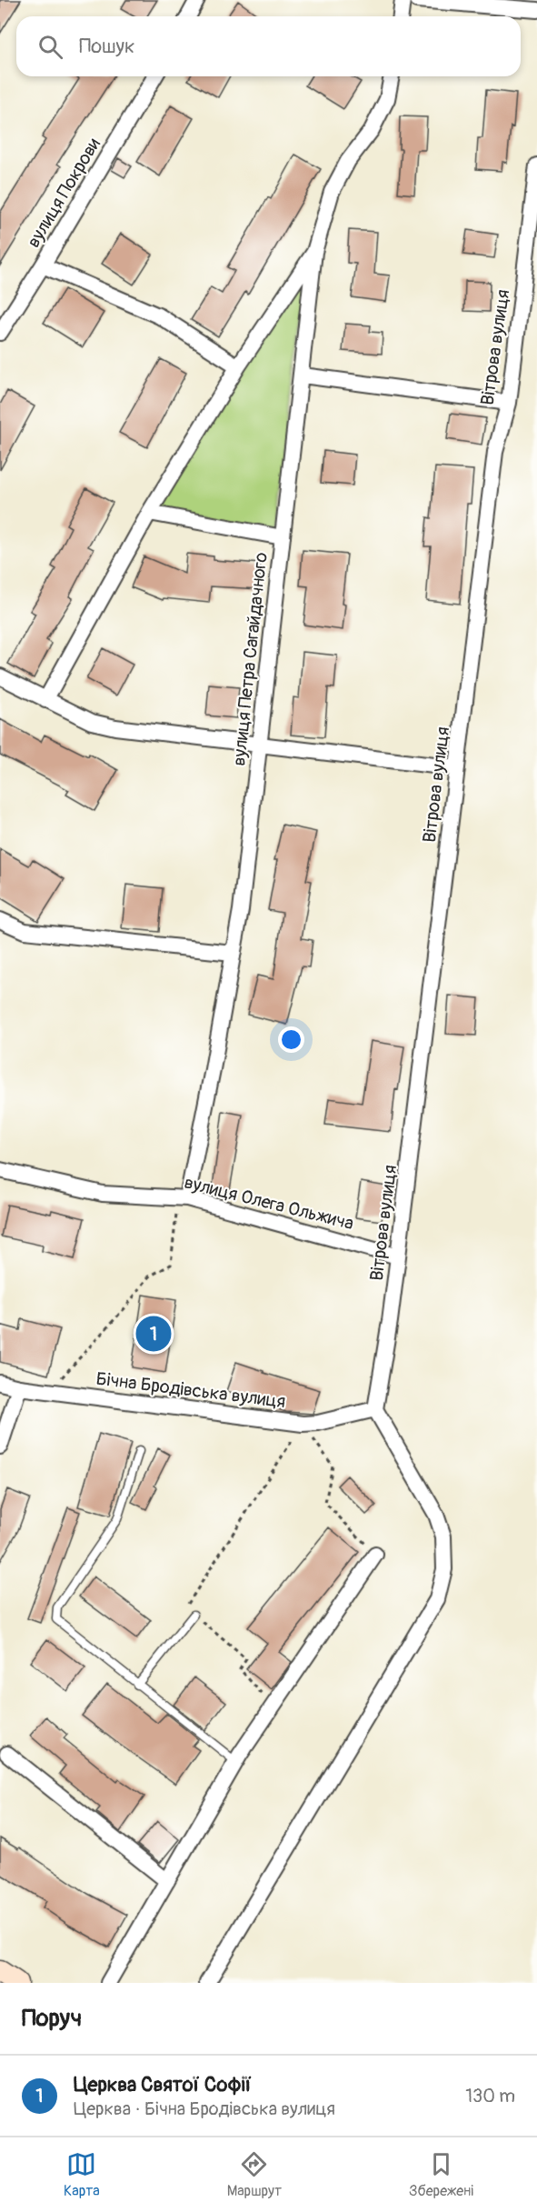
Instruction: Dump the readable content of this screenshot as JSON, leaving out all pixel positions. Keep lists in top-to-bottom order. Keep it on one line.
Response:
{"streets":{"street":["вулиця Покрови","Вітрова вулиця","вулиця Петра Сагайдачного","вулиця Олега Ольжича","Бічна Бродівська вулиця"]},"crossings":[["Вітрова вулиця","вулиця Олега Ольжича"],["Вітрова вулиця","Бічна Бродівська вулиця"],["вулиця Петра Сагайдачного","вулиця Олега Ольжича"]],"page":{"search":"Пошук","pins":"1","heading":"Поруч","list":[{"mark":"1","name":"Церква Святої Софії","note":"Церква · Бічна Бродівська вулиця","value":"130 m"}],"nav":["Карта","Маршрут","Збережені"]}}
